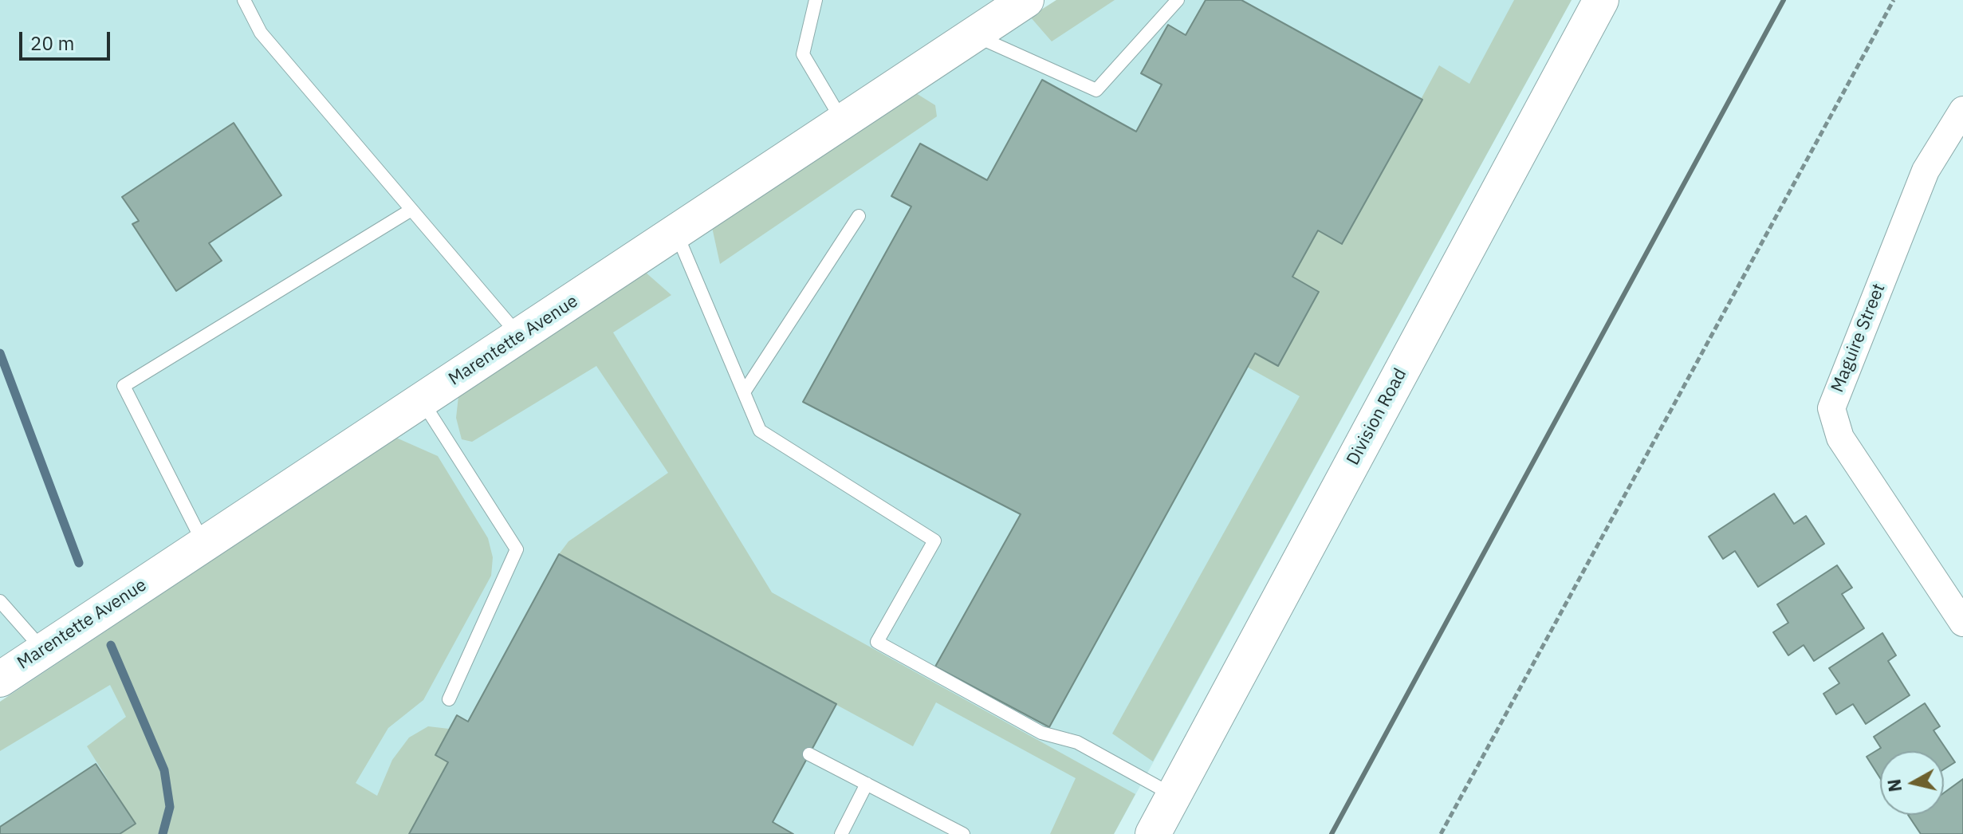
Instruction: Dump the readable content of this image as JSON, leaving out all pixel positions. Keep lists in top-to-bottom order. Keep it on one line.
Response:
{"streets":{"street":["Maguire Street","Marentette Avenue","Division Road"]},"scale_bar":"20 m","north":"left"}
